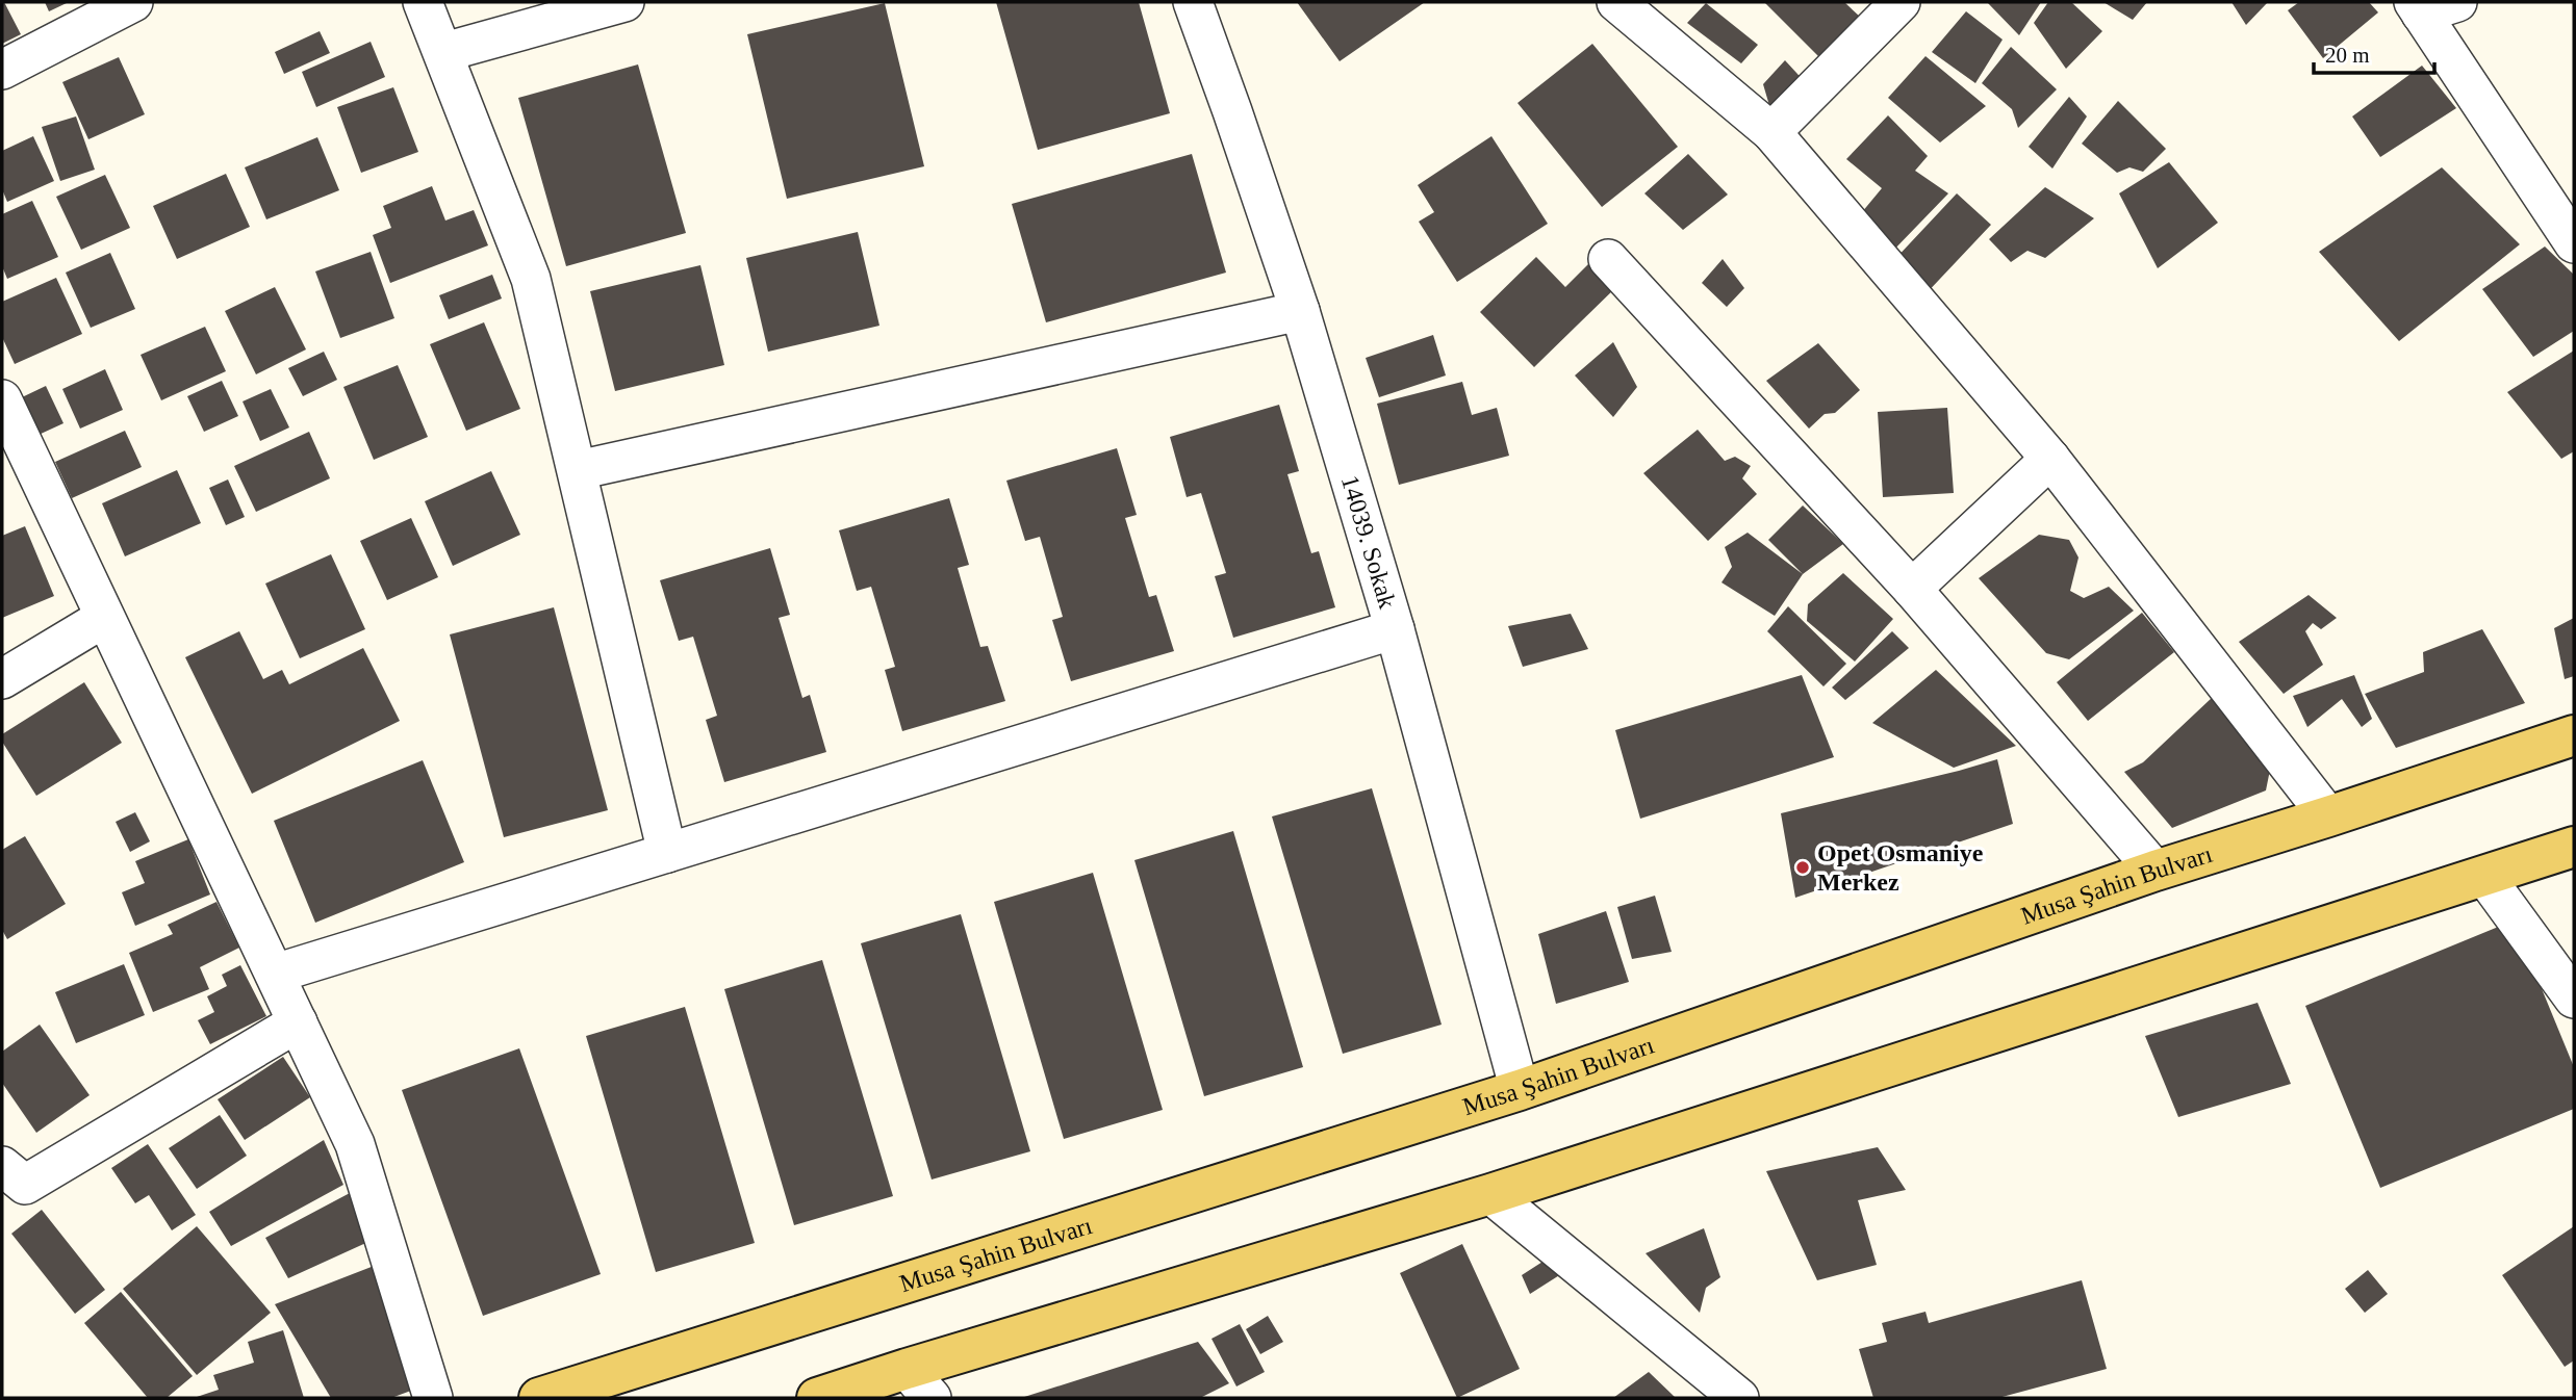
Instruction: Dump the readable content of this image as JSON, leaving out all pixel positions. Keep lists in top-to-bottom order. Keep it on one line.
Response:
{"streets":{"main road":["Musa Şahin Bulvarı"],"street":["14039. Sokak"]},"crossings":[["14039. Sokak","Musa Şahin Bulvarı"]],"places":["Opet Osmaniye Merkez"],"scale_bar":"20 m"}
